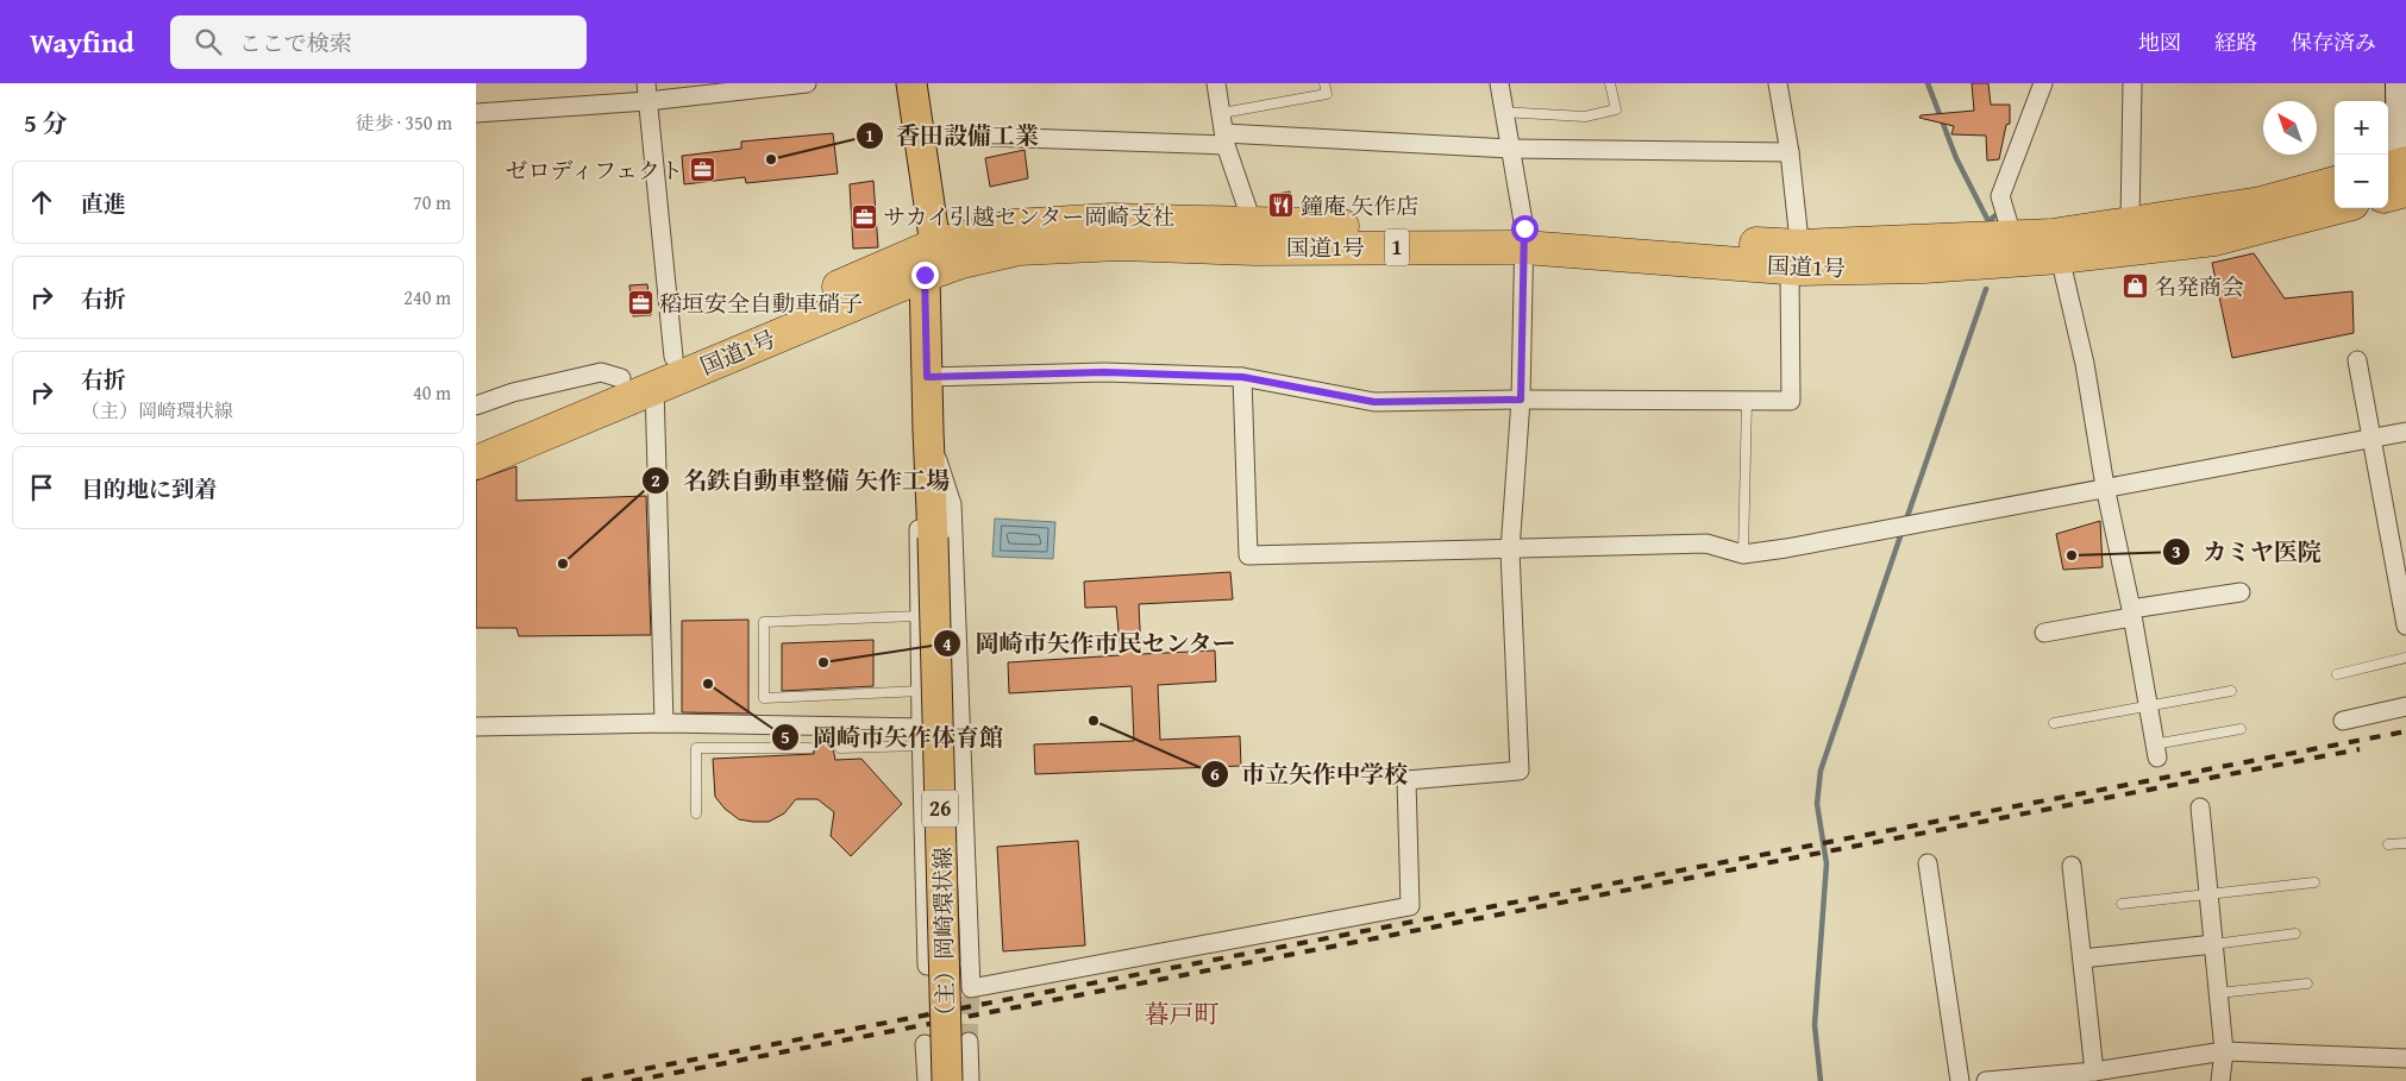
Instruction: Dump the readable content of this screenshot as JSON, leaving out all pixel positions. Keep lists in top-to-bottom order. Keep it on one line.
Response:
{"streets":{"highway":["国道1号","1"],"main road":["26","（主）岡崎環状線"]},"crossings":[["国道1号","（主）岡崎環状線"]],"districts":["暮戸町"],"places":{"other":["香田設備工業","カミヤ医院","名鉄自動車整備 矢作工場","岡崎市矢作市民センター","岡崎市矢作体育館","市立矢作中学校"],"office":["ゼロディフェクト","サカイ引越センター岡崎支社","稻垣安全自動車硝子"],"restaurant":["鐘庵 矢作店"],"shop":["名発商会"]},"north":"top left","page":{"header":"Wayfind","search":"ここで検索","nav":["地図","経路","保存済み"],"heading":["5 分","徒歩 · 350 m"],"map_buttons":["+","−"],"list":[["直進","70 m"],["右折","240 m"],["右折","（主）岡崎環状線","40 m"],"目的地に到着"]}}
